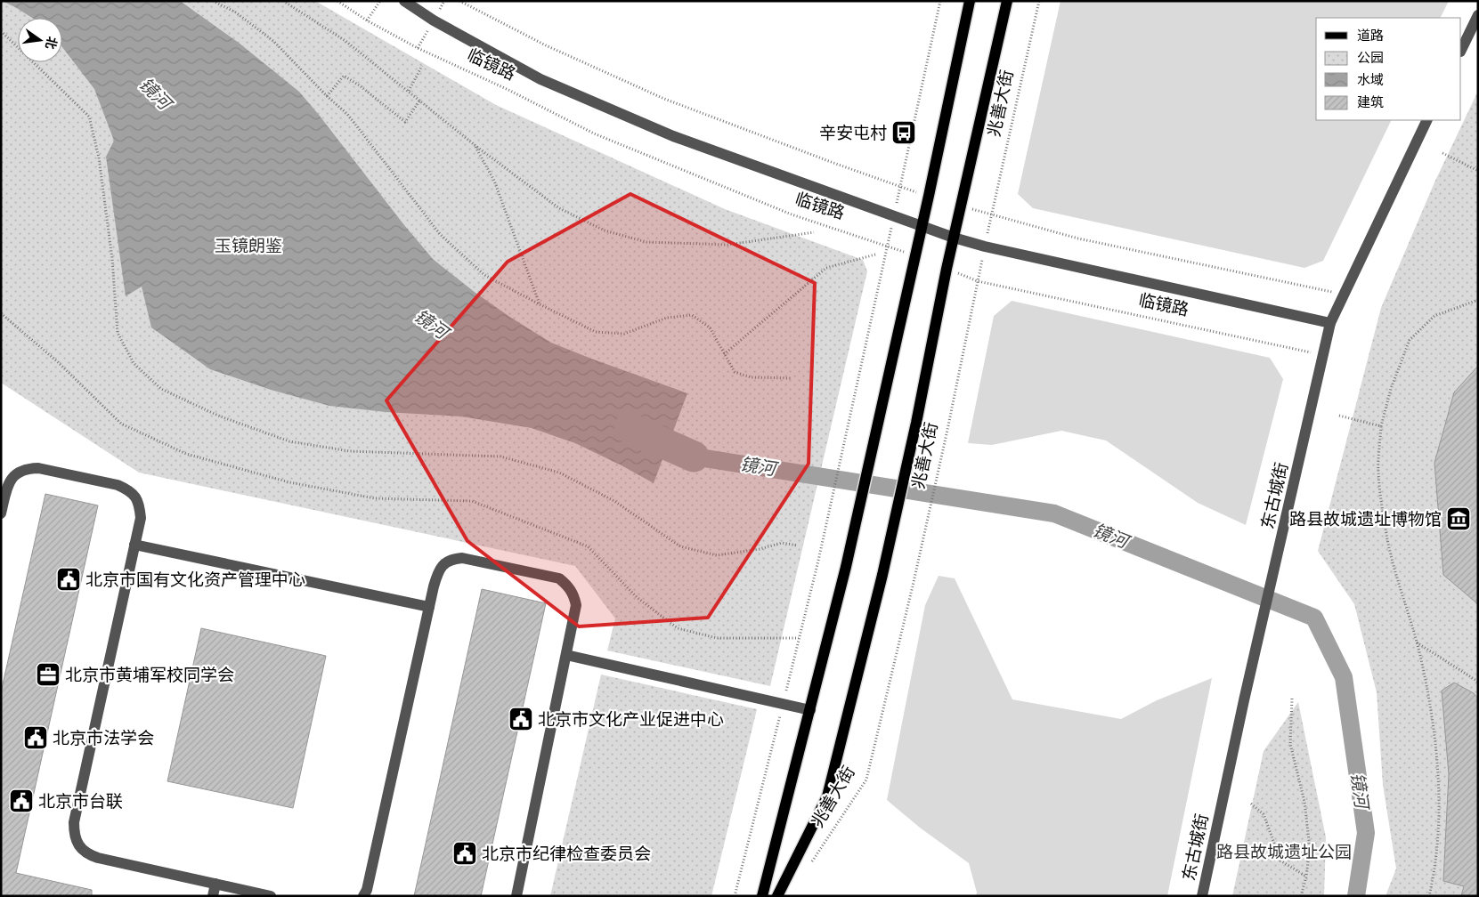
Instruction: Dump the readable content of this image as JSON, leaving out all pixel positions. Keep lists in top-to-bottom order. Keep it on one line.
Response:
{"streets":{"main road":["兆善大街"],"street":["临镜路","东古城街"]},"crossings":[["临镜路","兆善大街"],["临镜路","东古城街"]],"water":["镜河"],"parks":["玉镜朗鉴","路县故城遗址公园"],"places":{"bus stop":["辛安屯村"],"museum":["路县故城遗址博物馆"],"public building":["北京市国有文化资产管理中心","北京市文化产业促进中心","北京市法学会","北京市台联","北京市纪律检查委员会"],"office":["北京市黄埔军校同学会"]},"legend":["道路","公园","水域","建筑"],"north":"right"}
